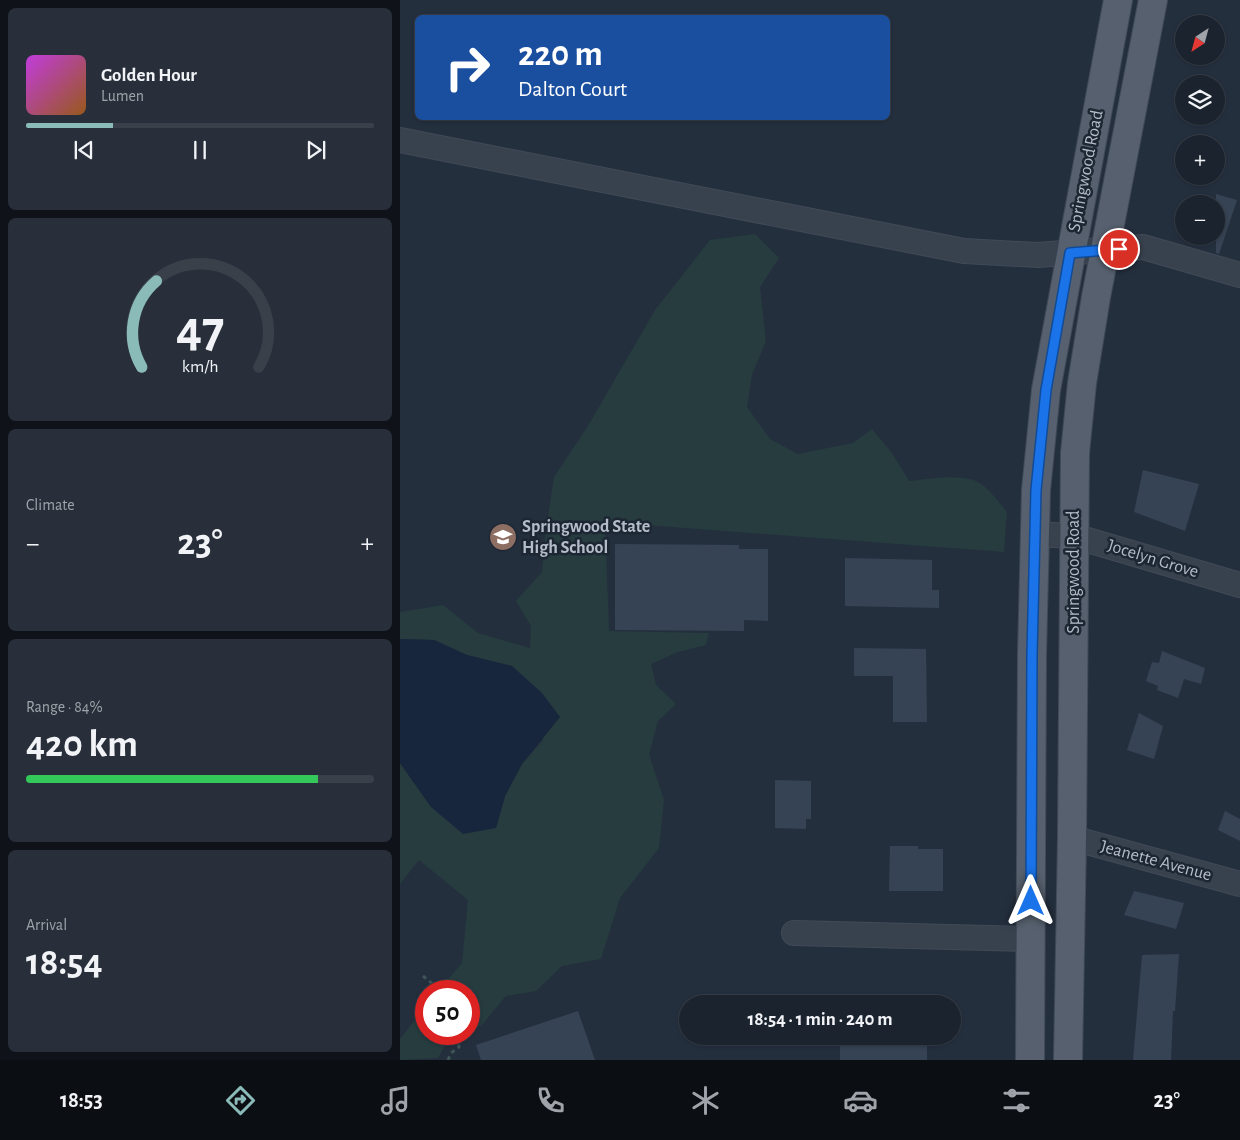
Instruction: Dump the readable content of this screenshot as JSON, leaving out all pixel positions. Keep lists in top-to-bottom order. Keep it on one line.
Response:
{"streets":{"main road":["Springwood Road"],"street":["Jocelyn Grove","Jeanette Avenue"]},"crossings":[["Springwood Road","Jocelyn Grove"],["Springwood Road","Jeanette Avenue"]],"places":{"school or university":["Springwood State High School"]},"north":"bottom left","page":{"map_buttons":["+","−"],"turn":["220 m","Dalton Court"],"song":["Golden Hour","Lumen"],"tile":["Climate",["Range · 84%","420 km"],["Arrival","18:54"]],"heat":["−","23°","+"],"limit":"50","trip":"18:54 · 1 min · 240 m","tabs":["18:53","23°"],"gauge":["47","km/h"]}}
